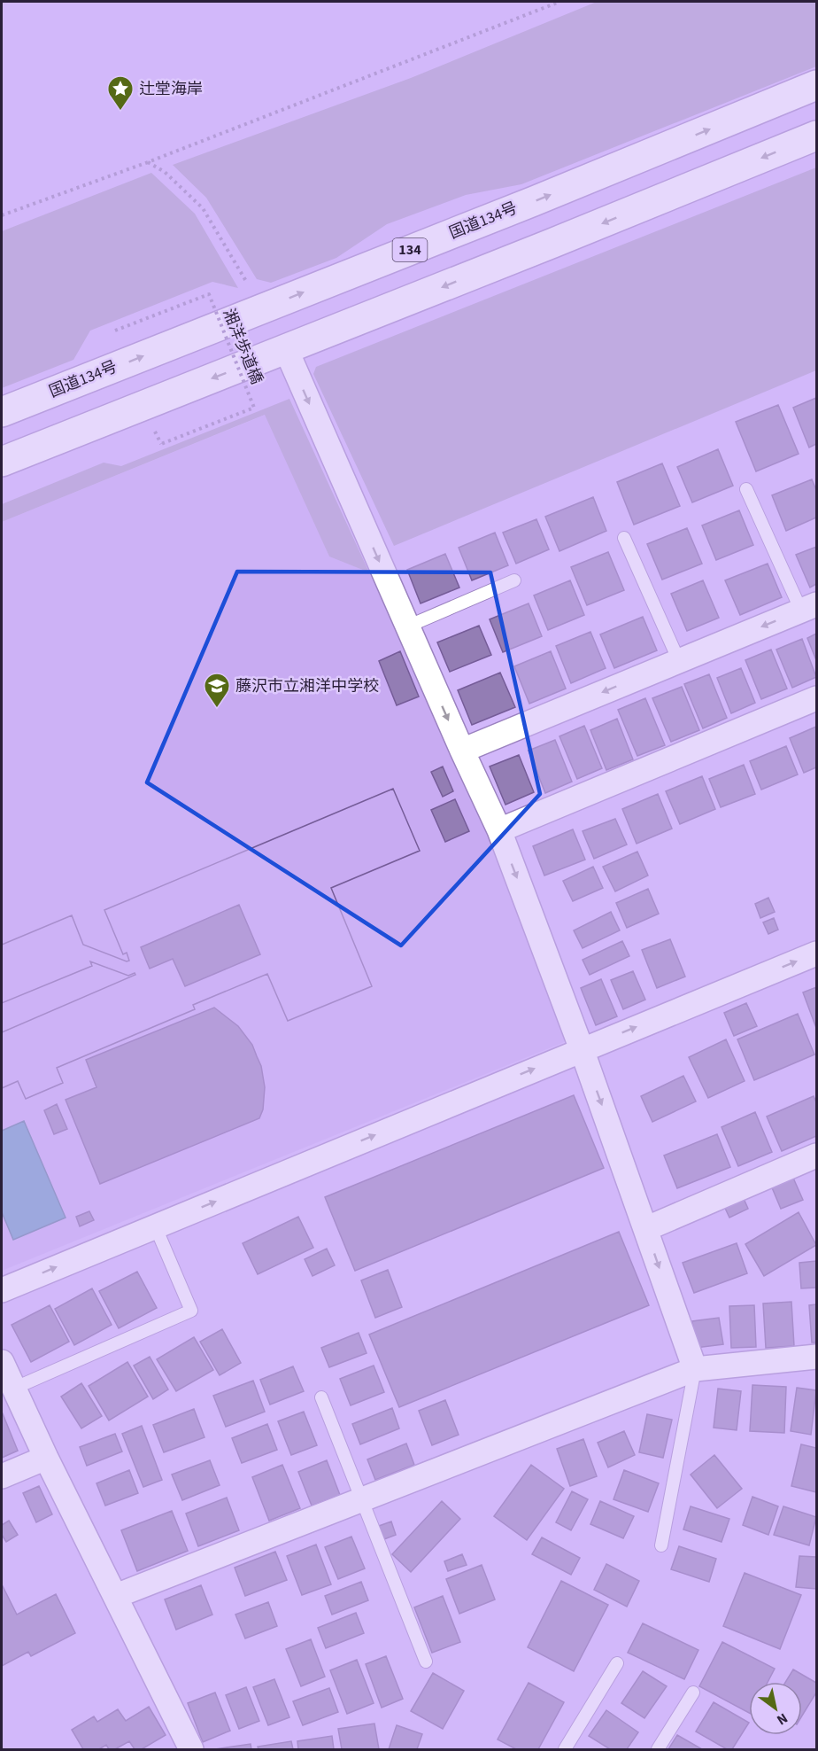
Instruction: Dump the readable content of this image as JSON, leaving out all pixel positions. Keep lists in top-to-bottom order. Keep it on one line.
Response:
{"streets":{"highway":["国道134号","134"],"path":["湘洋歩道橋"]},"places":{"place":["辻堂海岸"],"school or university":["藤沢市立湘洋中学校"]},"north":"bottom right"}
